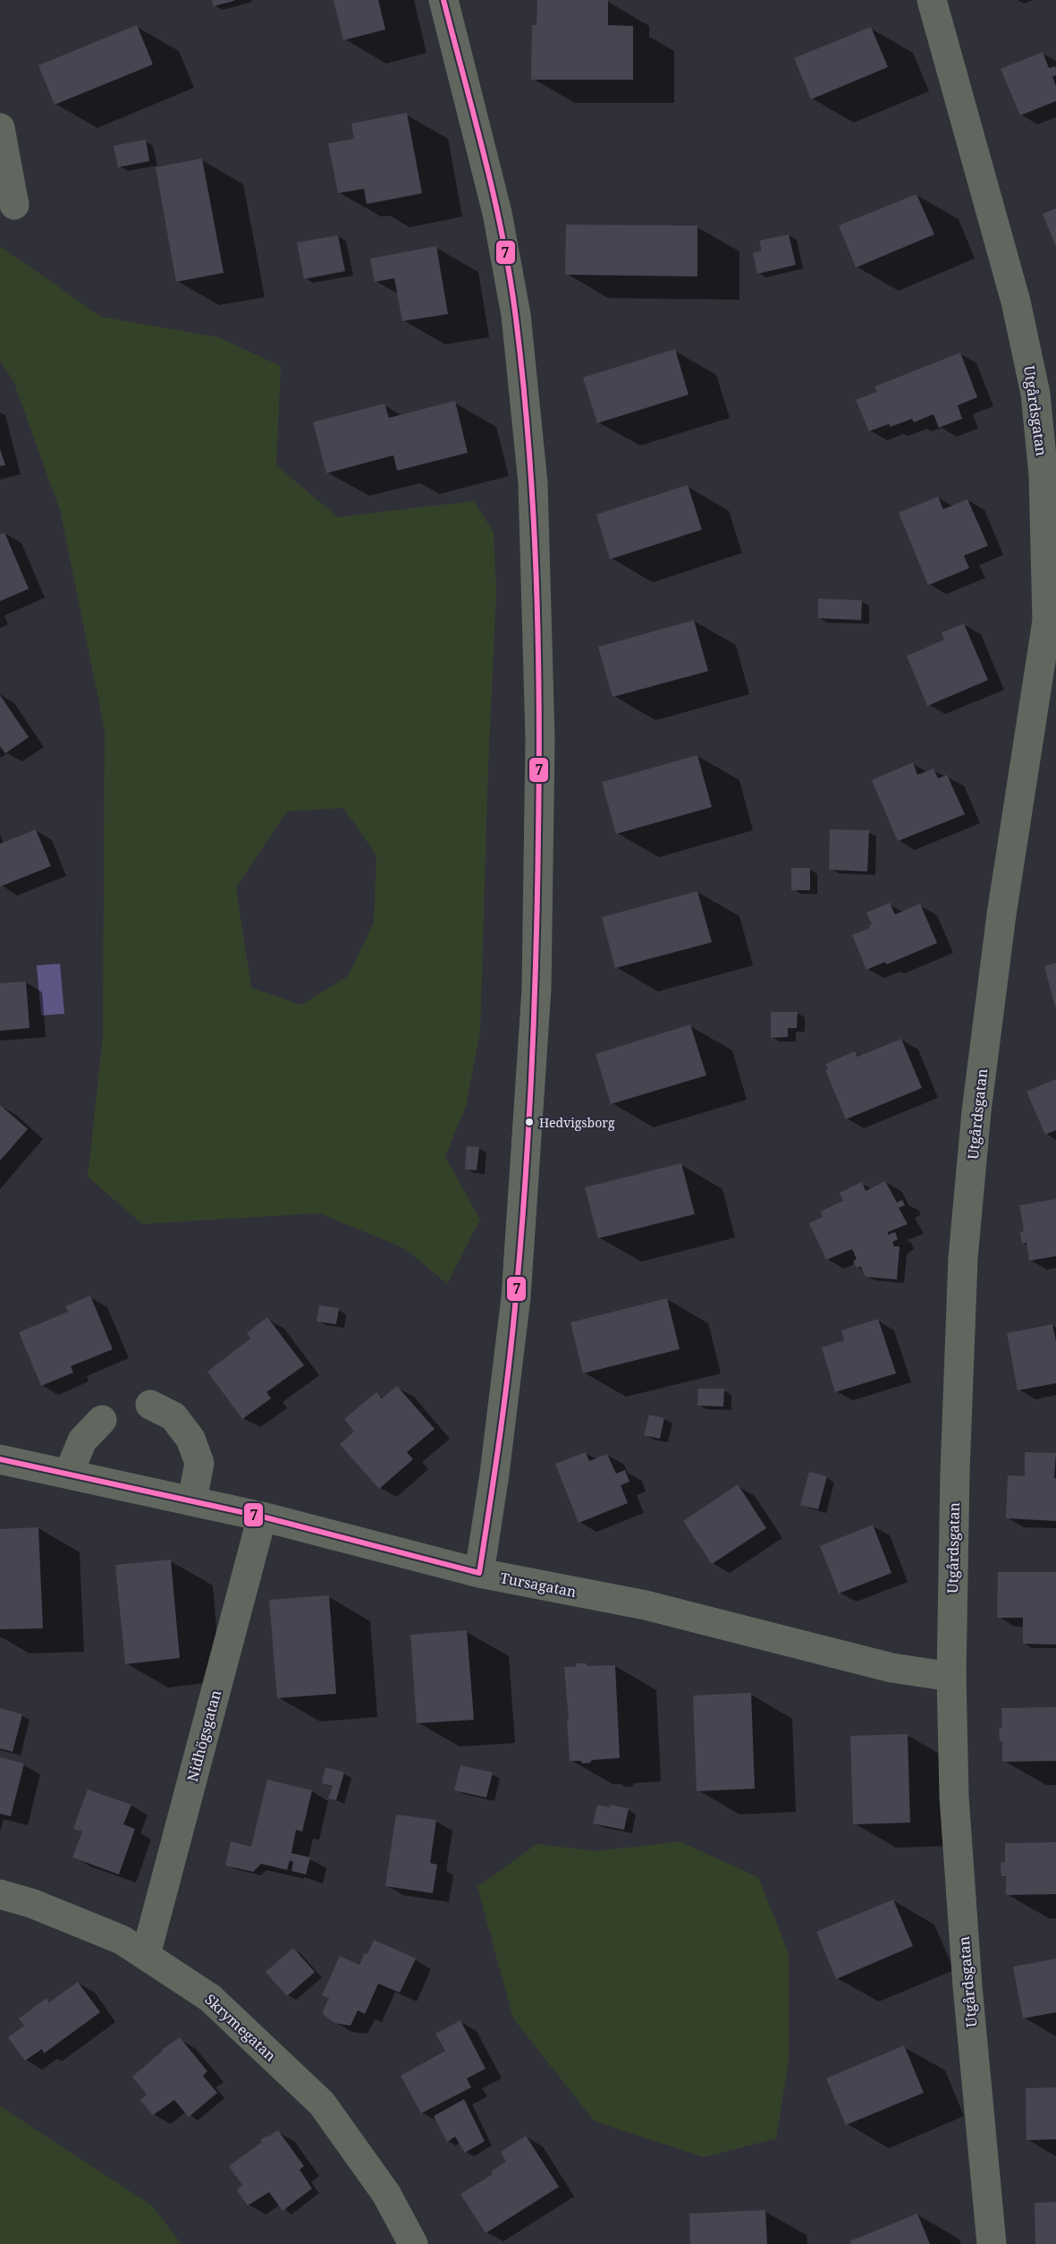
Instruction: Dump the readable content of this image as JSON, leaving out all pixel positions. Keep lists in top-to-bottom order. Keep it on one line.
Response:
{"streets":{"street":["Utgårdsgatan","Tursagatan","Nidhögsgatan","Skrymegatan"]},"crossings":[["Utgårdsgatan","Tursagatan"],["Tursagatan","Nidhögsgatan"],["Nidhögsgatan","Skrymegatan"]],"places":["Hedvigsborg"],"lines":["transit line 7"]}
